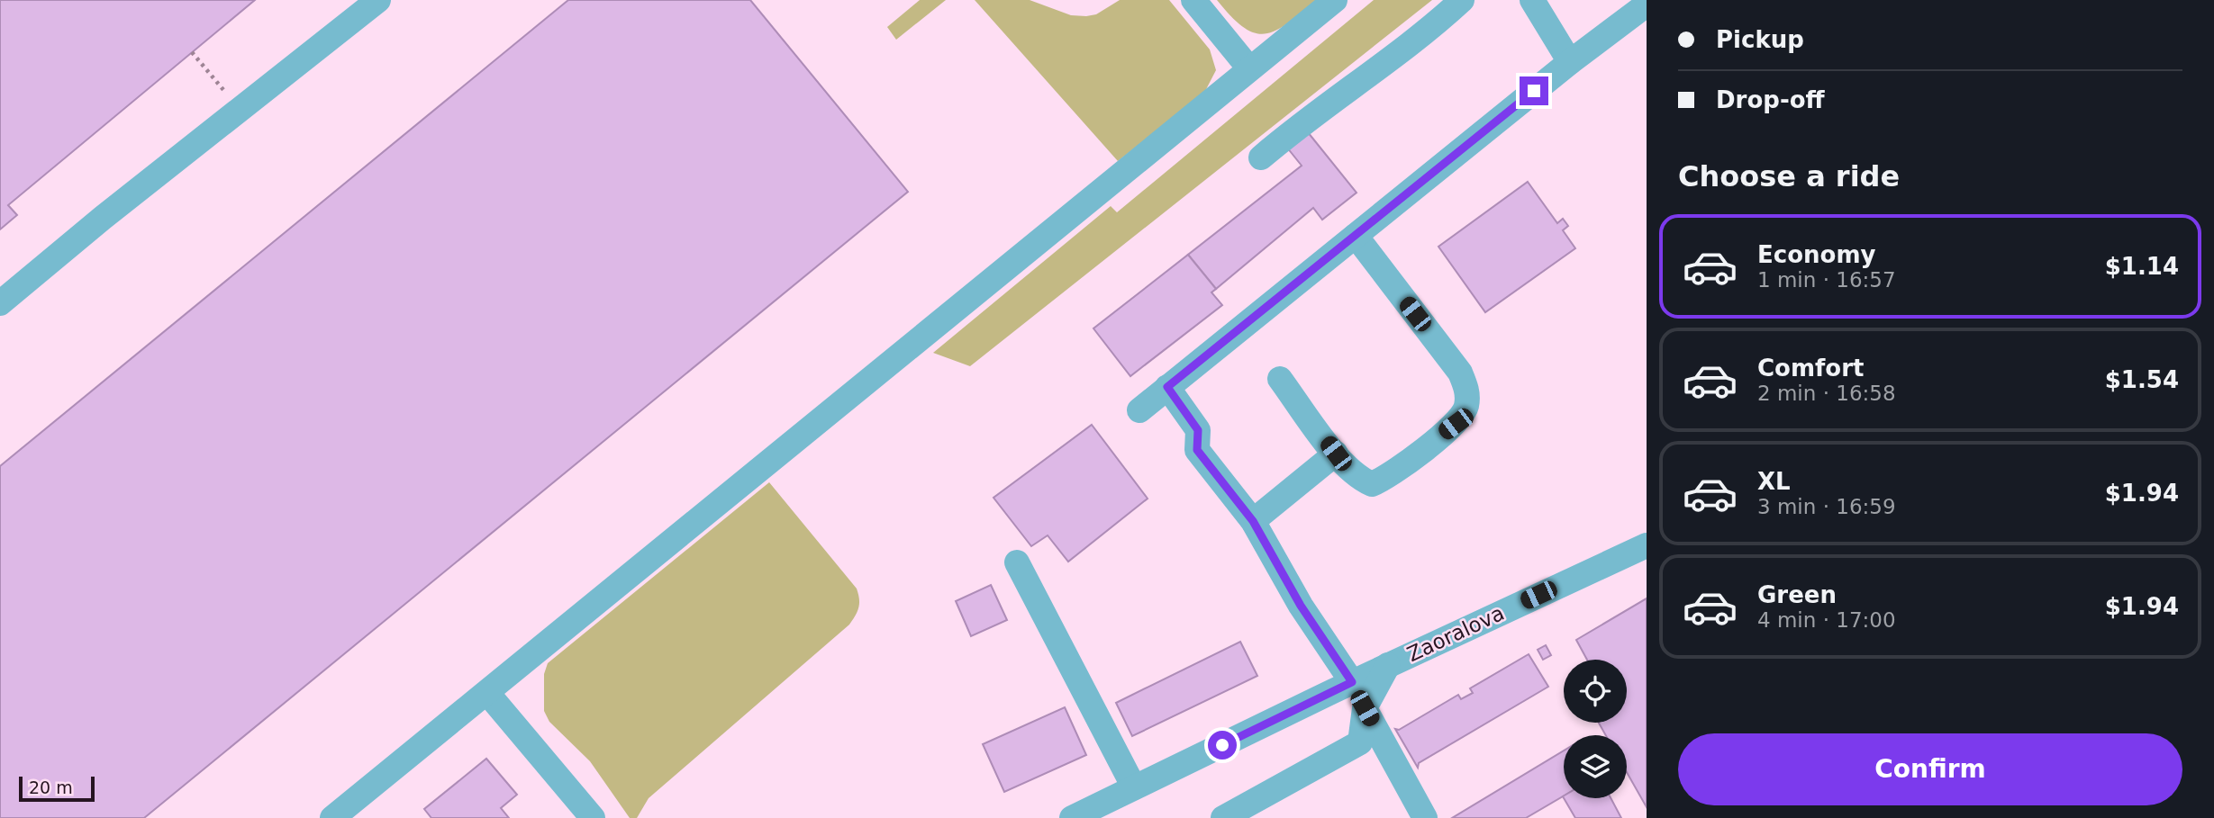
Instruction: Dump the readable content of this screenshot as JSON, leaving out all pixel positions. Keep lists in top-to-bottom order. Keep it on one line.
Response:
{"streets":{"street":["Zaoralova"]},"scale_bar":"20 m","page":{"banner":["Pickup","Drop-off"],"heading":"Choose a ride","list":[{"name":"Economy","note":"1 min · 16:57","value":"$1.14"},{"name":"Comfort","note":"2 min · 16:58","value":"$1.54"},{"name":"XL","note":"3 min · 16:59","value":"$1.94"},{"name":"Green","note":"4 min · 17:00","value":"$1.94"}],"buttons":"Confirm","scale":"20 m"}}
